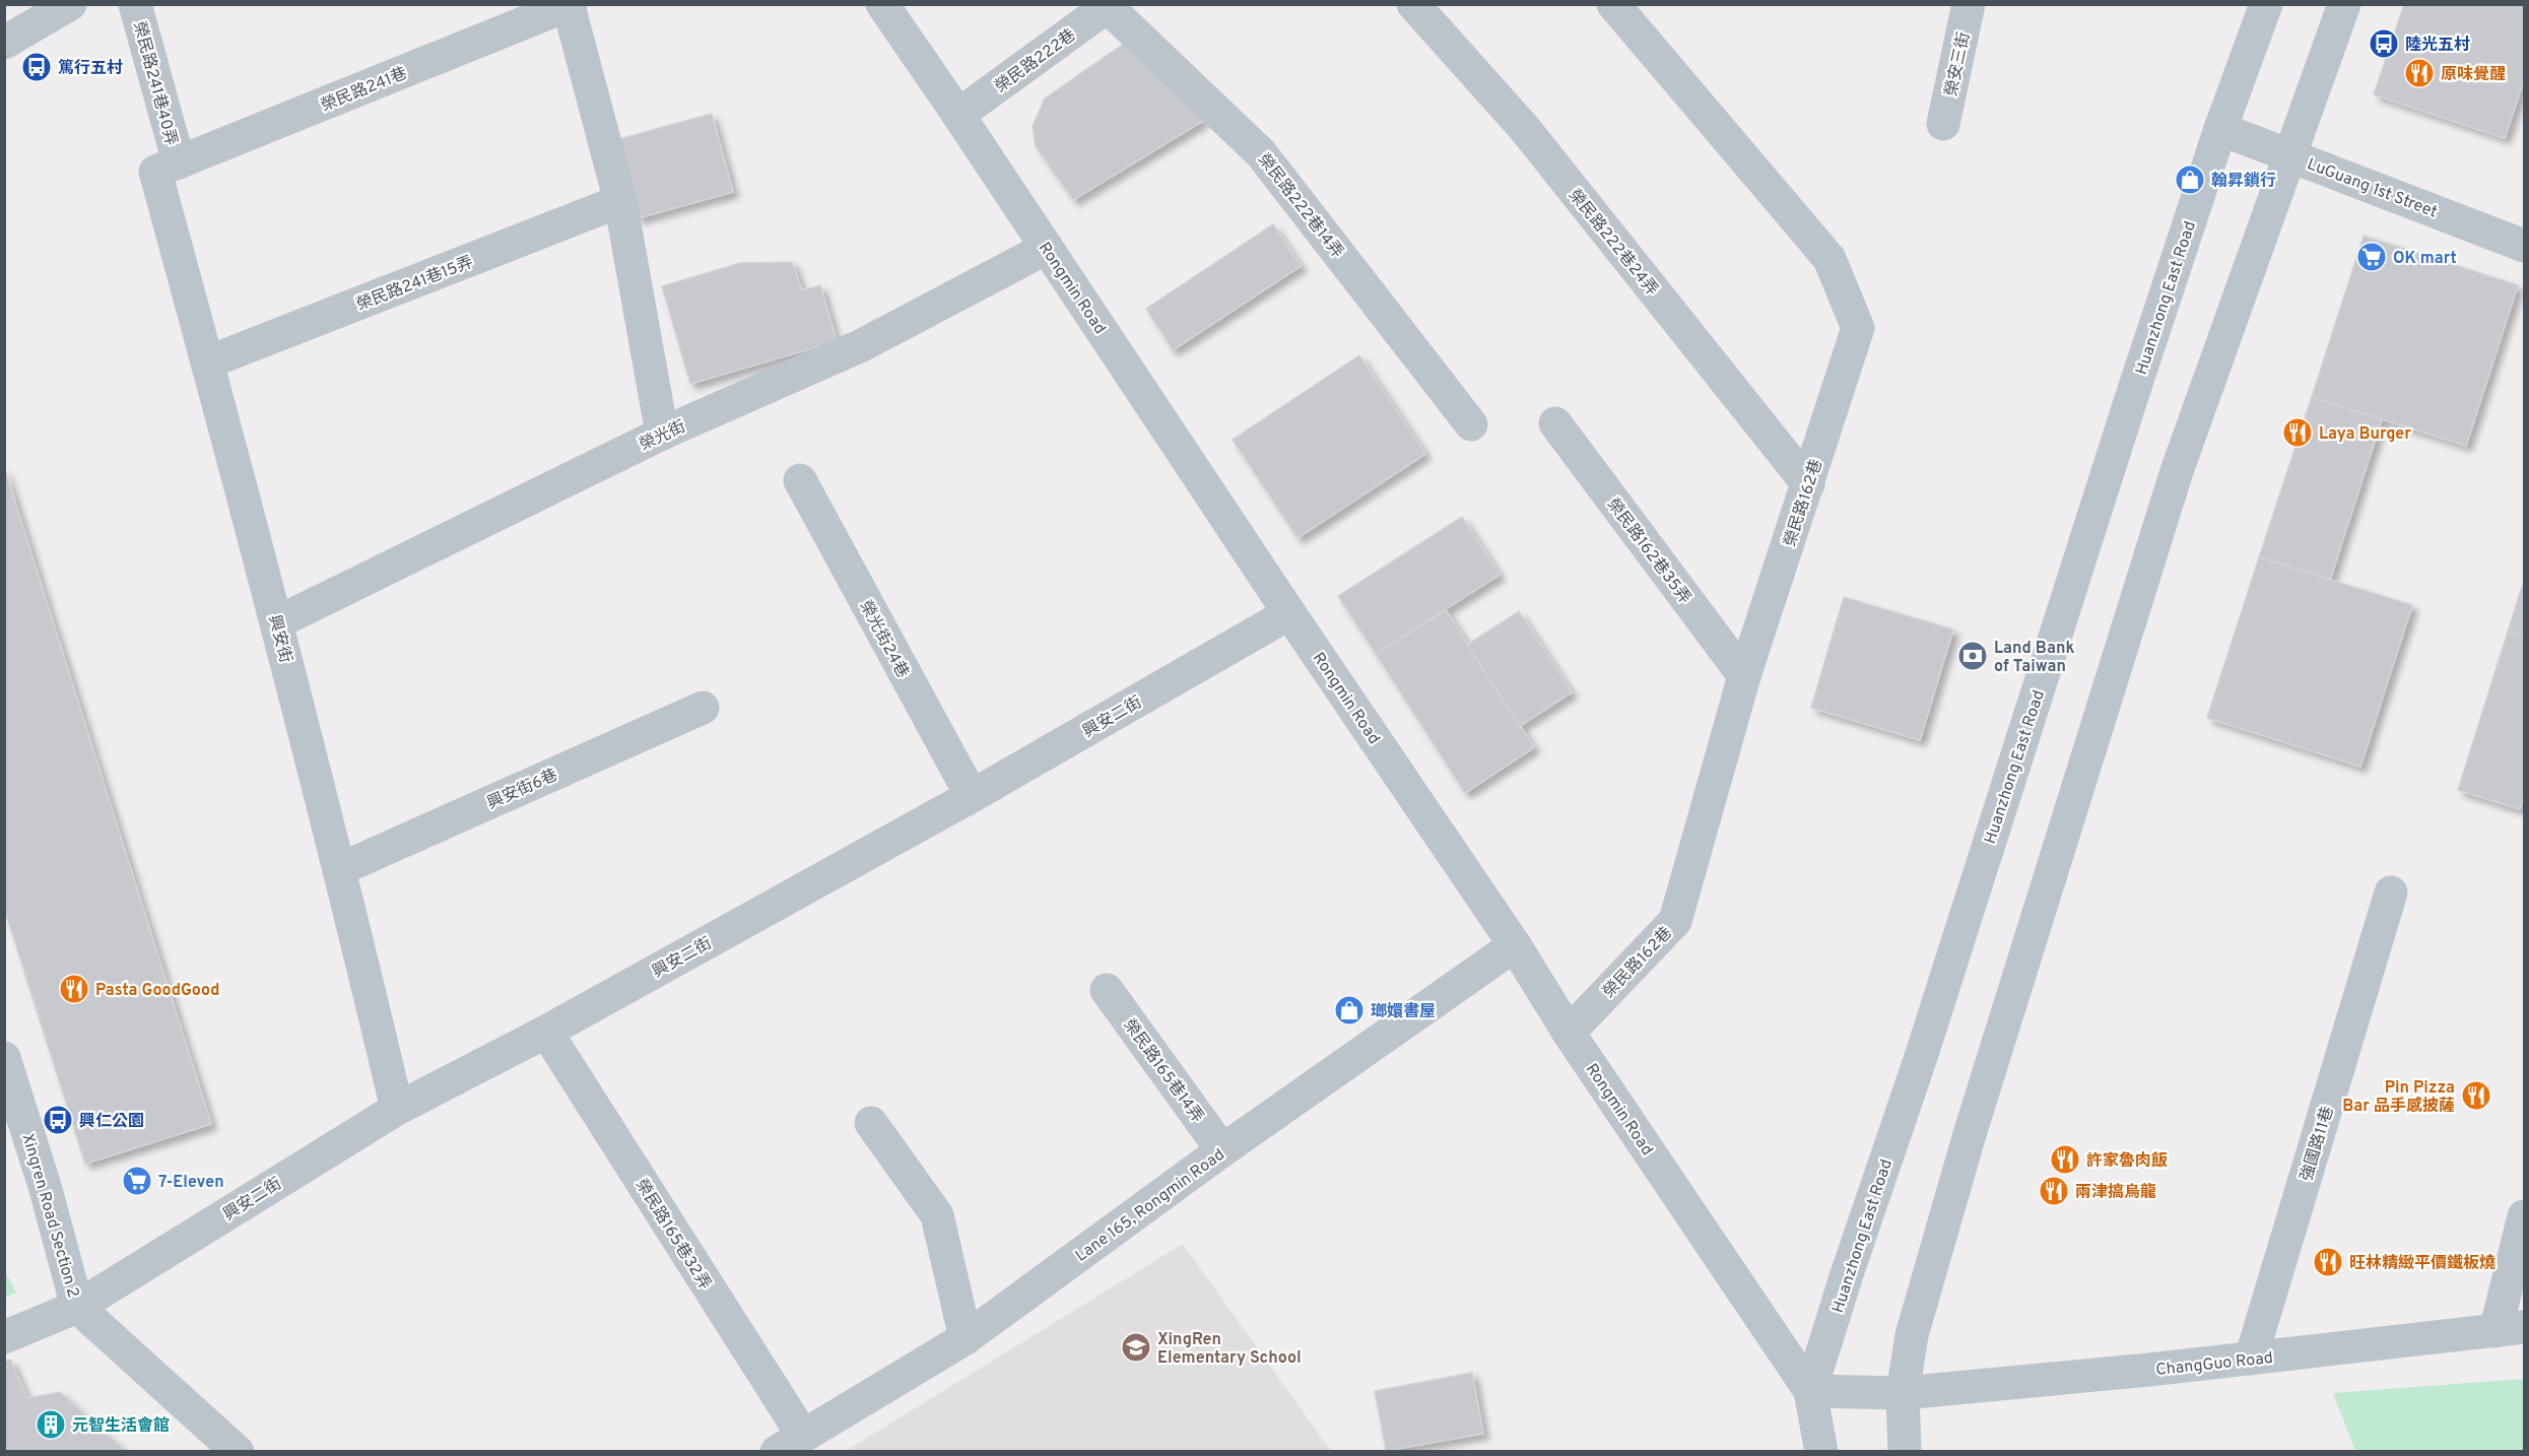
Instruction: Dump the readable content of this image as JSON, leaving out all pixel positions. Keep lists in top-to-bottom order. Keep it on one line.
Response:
{"streets":{"street":["榮民路222巷","榮安三街","榮民路241巷40弄","榮民路241巷","LuGuang 1st Street","榮民路222巷14弄","榮民路222巷24弄","榮民路241巷15弄","Rongmin Road","Huanzhong East Road","榮光街","榮民路162巷","榮民路162巷35弄","興安街","榮光街24巷","興安二街","興安街6巷","榮民路165巷14弄","強國路11巷","Lane 165, Rongmin Road","Xingren Road Section 2","榮民路165巷32弄","ChangGuo Road"]},"crossings":[["榮民路222巷","榮民路222巷14弄"],["榮民路222巷","Rongmin Road"],["榮民路241巷40弄","榮民路241巷"],["榮民路241巷40弄","興安街"],["榮民路241巷","興安街"],["LuGuang 1st Street","Huanzhong East Road"],["榮民路222巷24弄","榮民路162巷"],["榮民路241巷15弄","興安街"],["Rongmin Road","Huanzhong East Road"],["Rongmin Road","榮光街"],["Rongmin Road","榮民路162巷"],["Rongmin Road","興安二街"],["Rongmin Road","Lane 165, Rongmin Road"],["榮光街","興安街"],["榮民路162巷","榮民路162巷35弄"],["興安街","興安二街"],["興安街","興安街6巷"],["榮光街24巷","興安二街"],["興安二街","Xingren Road Section 2"],["興安二街","榮民路165巷32弄"],["榮民路165巷14弄","Lane 165, Rongmin Road"],["強國路11巷","ChangGuo Road"],["Lane 165, Rongmin Road","榮民路165巷32弄"]],"places":{"bus stop":["陸光五村","篤行五村","興仁公園"],"restaurant":["原味覺醒","Laya Burger","Pasta GoodGood","Pin Pizza Bar 品手感披薩","許家魯肉飯","兩津搞烏龍","旺林精緻平價鐵板燒"],"shop":["翰昇鎖行","瑯嬛書屋"],"supermarket":["OK mart","7-Eleven"],"bank":["Land Bank of Taiwan"],"school or university":["XingRen Elementary School"],"building":["元智生活會館"]}}
